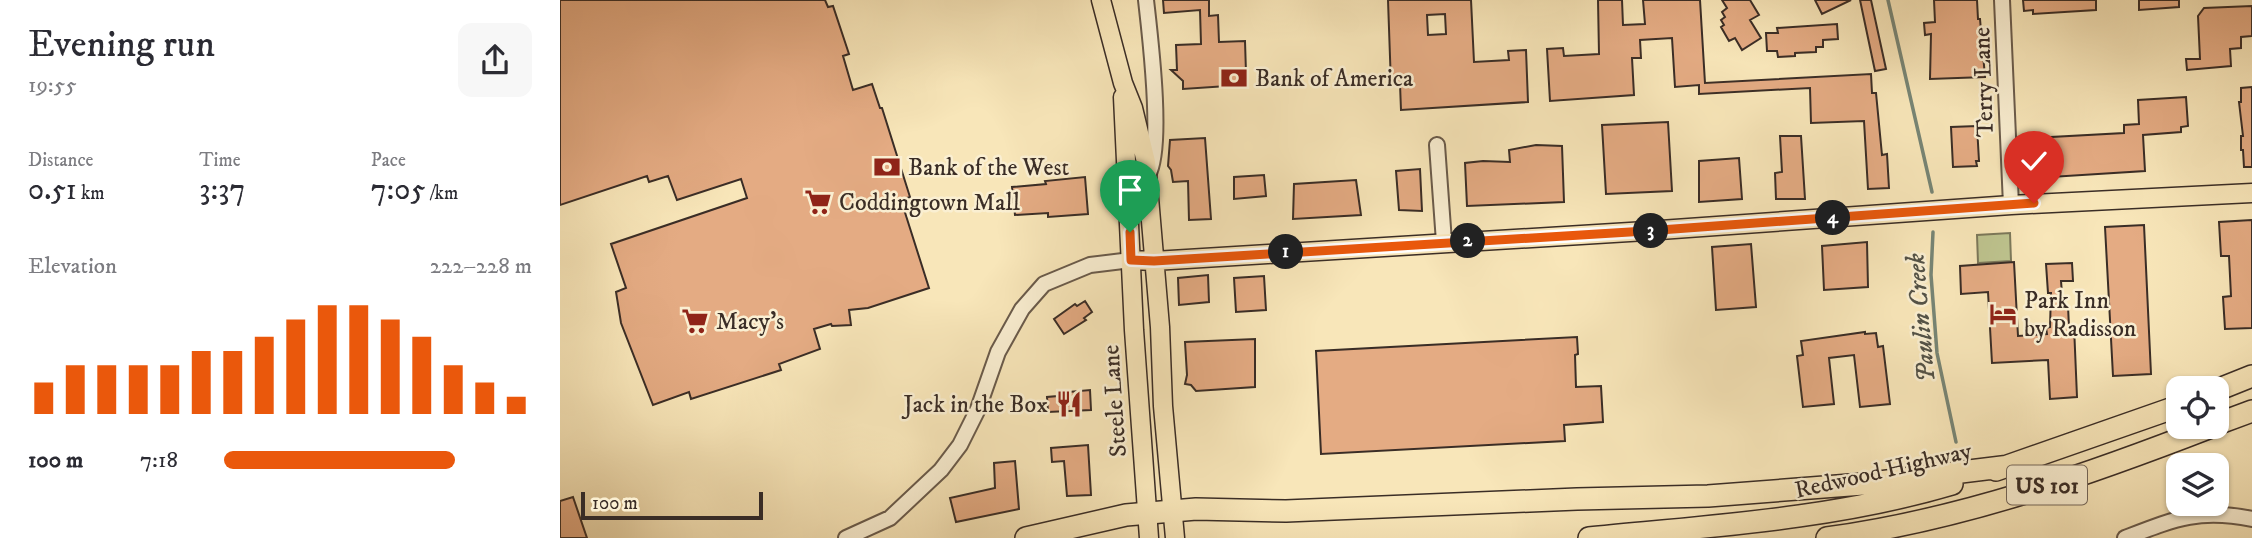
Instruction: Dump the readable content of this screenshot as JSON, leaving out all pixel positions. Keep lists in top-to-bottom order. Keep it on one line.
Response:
{"streets":{"highway":["Redwood Highway","US 101"],"main road":["Steele Lane"],"street":["Terry Lane"]},"water":["Paulin Creek"],"places":{"bank":["Bank of America","Bank of the West"],"supermarket":["Coddingtown Mall","Macy's"],"hotel":["Park Inn by Radisson"],"restaurant":["Jack in the Box"]},"scale_bar":"100 m","page":{"heading":["Evening run","19:55"],"stats":[["Distance","0.51 km"],["Time","3:37"],["Pace","7:05 /km"]],"pins":["4","3","2","1"],"chart":["Elevation","222–228 m"],"list":[{"name":"100 m","note":"7:18"}],"scale":"100 m"}}
